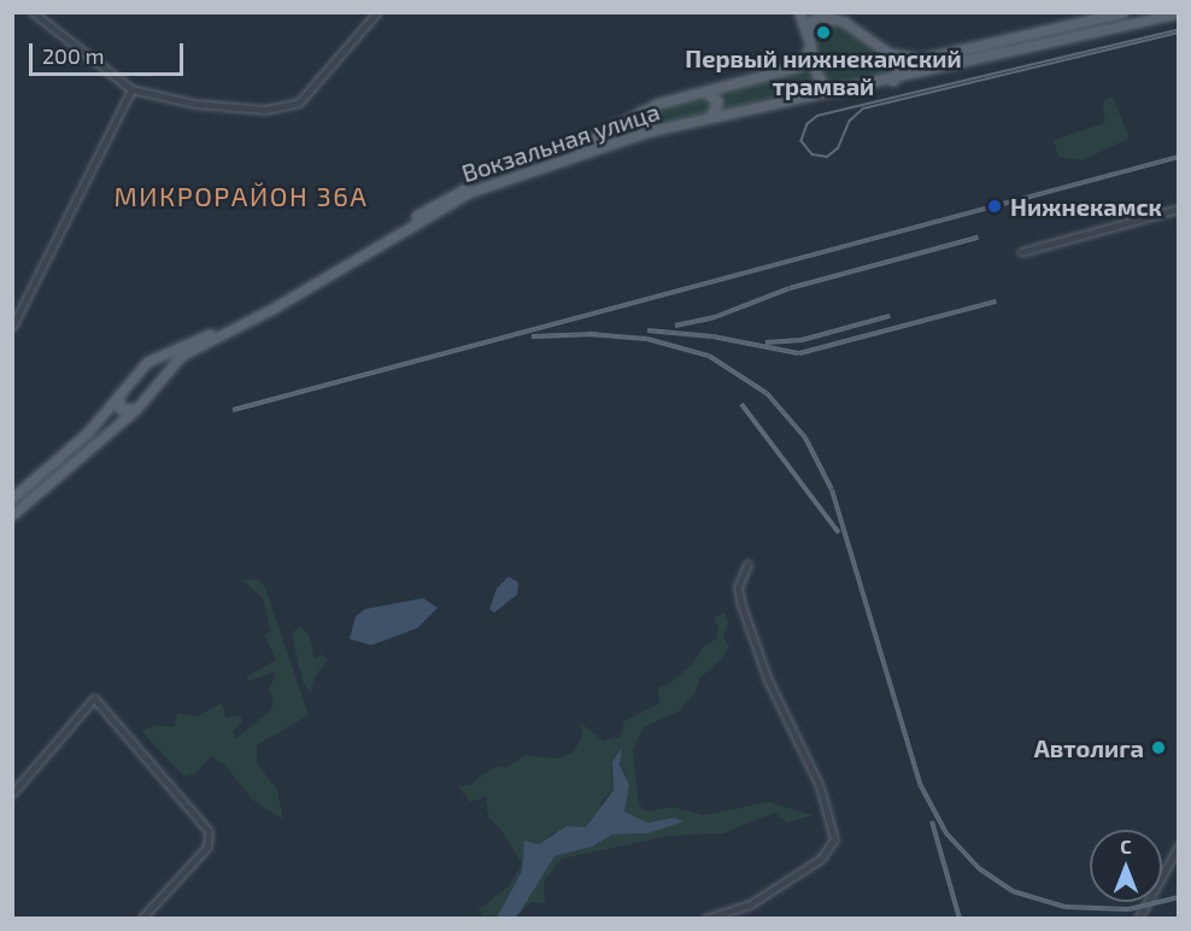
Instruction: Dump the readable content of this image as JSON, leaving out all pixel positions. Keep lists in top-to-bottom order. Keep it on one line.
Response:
{"streets":{"main road":["Вокзальная улица"]},"districts":["МИКРОРАЙОН 36А"],"places":["Первый нижнекамский трамвай","Нижнекамск","Автолига"],"scale_bar":"200 m","north":"top"}
